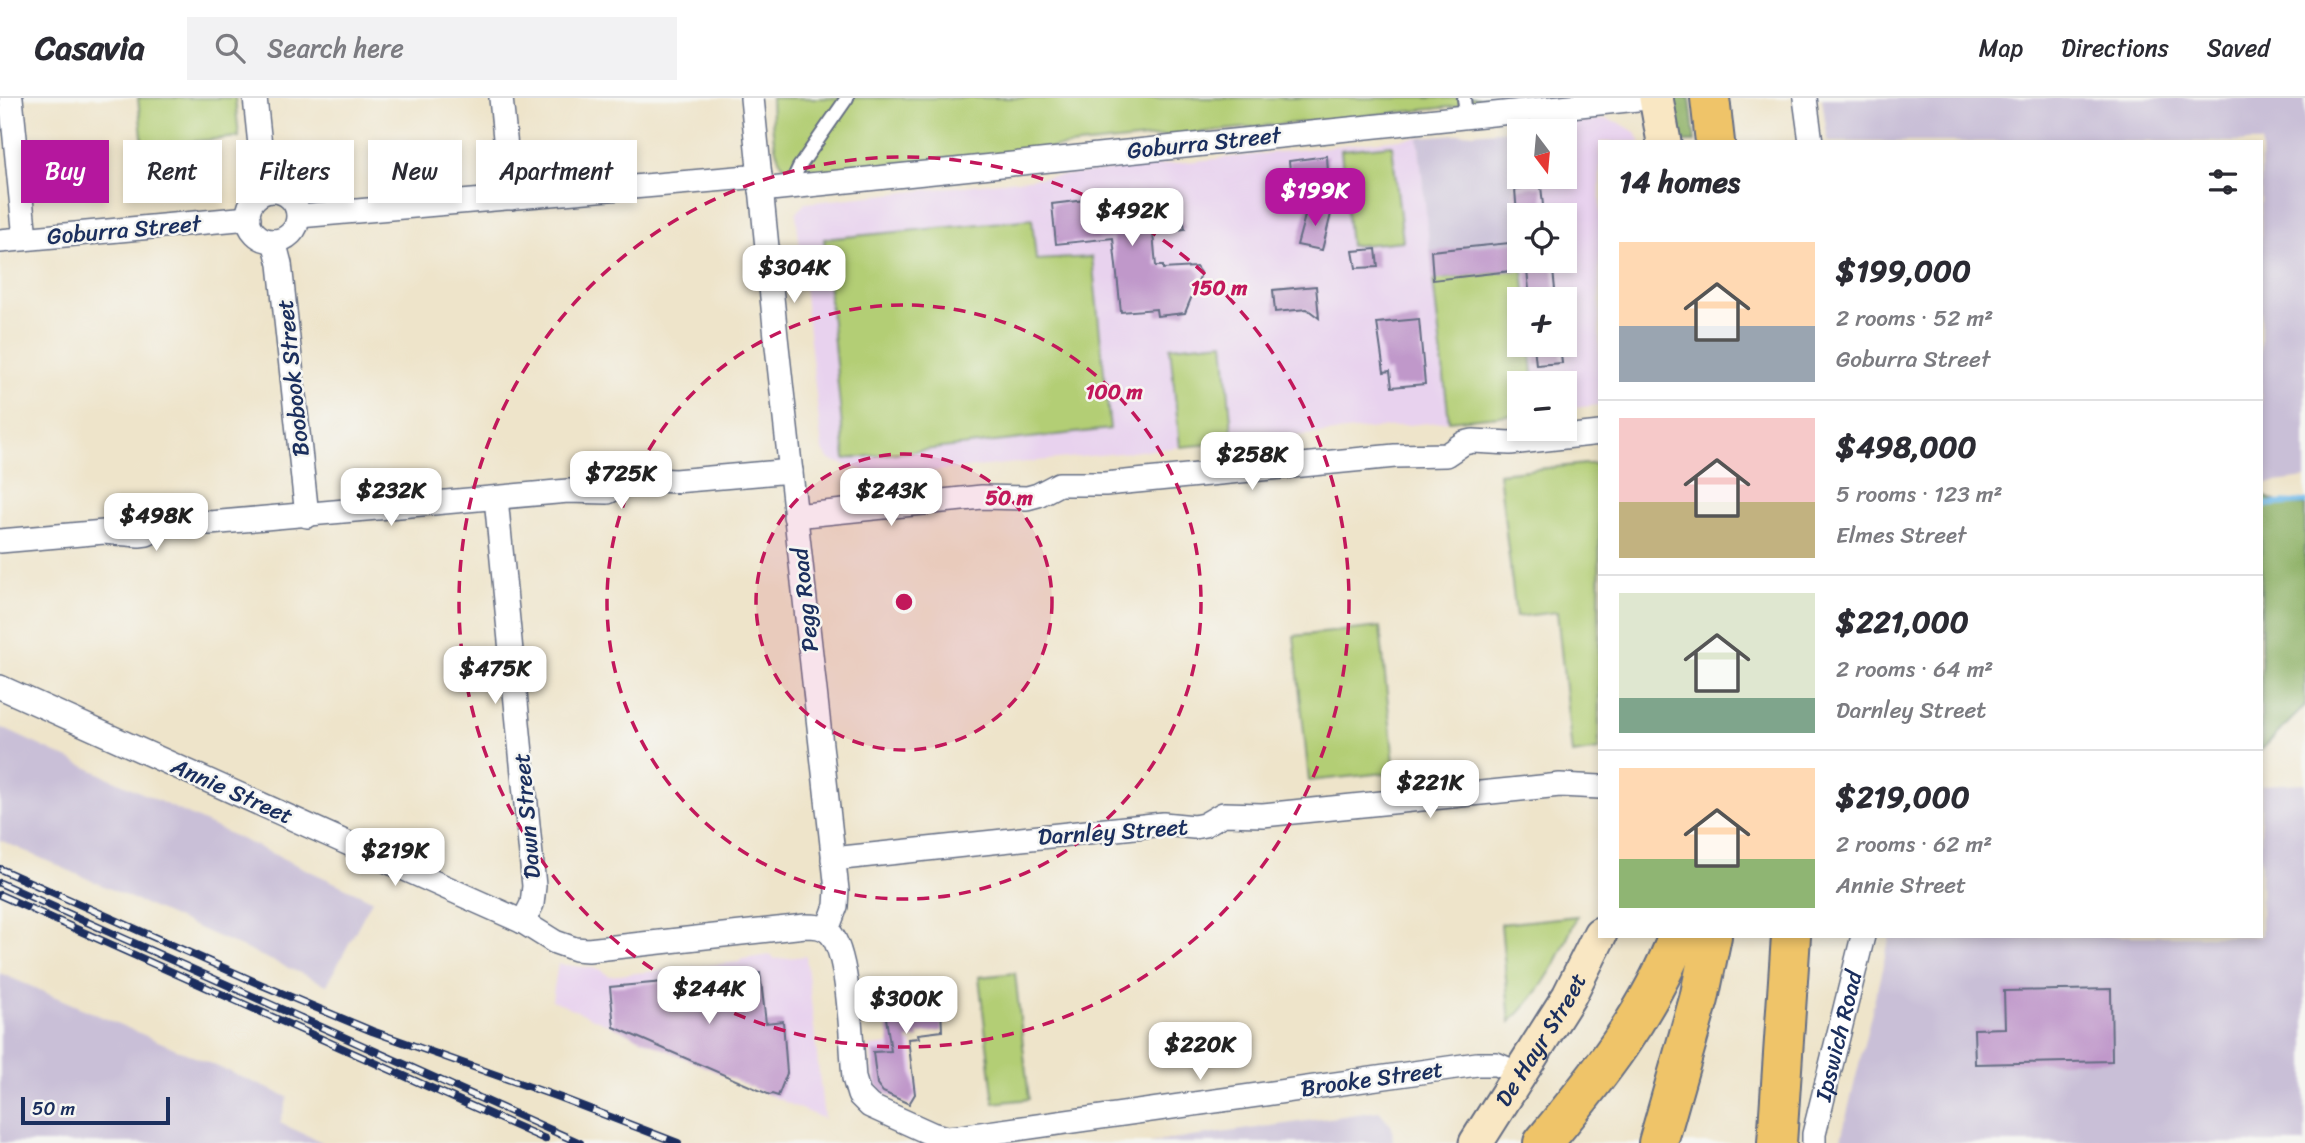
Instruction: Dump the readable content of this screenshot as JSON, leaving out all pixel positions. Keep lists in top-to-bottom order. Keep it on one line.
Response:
{"streets":{"street":["Goburra Street","Boobook Street","Pegg Road","Annie Street","Dawn Street","Darnley Street","Ipswich Road","De Hayr Street","Brooke Street"]},"crossings":[["Goburra Street","Pegg Road"],["Pegg Road","Annie Street"],["Pegg Road","Darnley Street"],["Pegg Road","Brooke Street"],["Annie Street","Dawn Street"],["Annie Street","Brooke Street"],["De Hayr Street","Brooke Street"]],"scale_bar":"50 m","north":"bottom","page":{"header":"Casavia","search":"Search here","nav":["Map","Directions","Saved"],"map_buttons":["+","−"],"chip":["Buy","Rent","Filters","New","Apartment"],"heading":"14 homes","price":["$199K","$492K","$304K","$258K","$725K","$232K","$243K","$498K","$475K","$221K","$219K","$244K","$300K","$220K"],"list":[{"name":"$199,000","note":"2 rooms · 52 m² · Goburra Street"},{"name":"$498,000","note":"5 rooms · 123 m² · Elmes Street"},{"name":"$221,000","note":"2 rooms · 64 m² · Darnley Street"},{"name":"$219,000","note":"2 rooms · 62 m² · Annie Street"}],"scale":"50 m"},"rings":["150 m","100 m","50 m"]}
